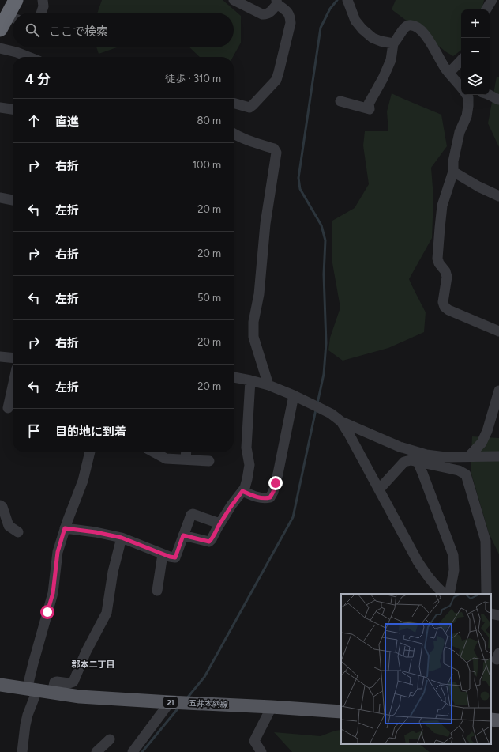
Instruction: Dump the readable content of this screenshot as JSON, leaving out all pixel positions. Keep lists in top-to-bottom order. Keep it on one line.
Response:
{"streets":{"main road":["21","五井本納線"]},"districts":["郡本二丁目"],"page":{"map_buttons":["+","−"],"search":"ここで検索","heading":["4 分","徒歩 · 310 m"],"list":[["直進","80 m"],["右折","100 m"],["左折","20 m"],["右折","20 m"],["左折","50 m"],["右折","20 m"],["左折","20 m"],"目的地に到着"]}}
